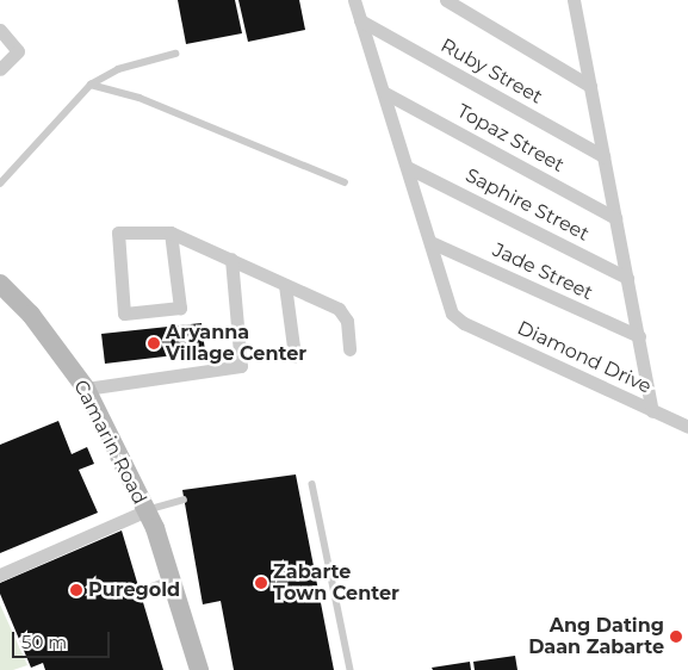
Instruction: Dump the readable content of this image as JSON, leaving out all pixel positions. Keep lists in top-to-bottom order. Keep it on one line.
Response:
{"streets":{"main road":["Camarin Road"],"street":["Ruby Street","Topaz Street","Saphire Street","Jade Street","Diamond Drive"]},"crossings":[["Ruby Street","Diamond Drive"],["Topaz Street","Diamond Drive"],["Saphire Street","Diamond Drive"],["Jade Street","Diamond Drive"]],"places":["Aryanna Village Center","Zabarte Town Center","Puregold","Ang Dating Daan Zabarte"],"scale_bar":"50 m"}
